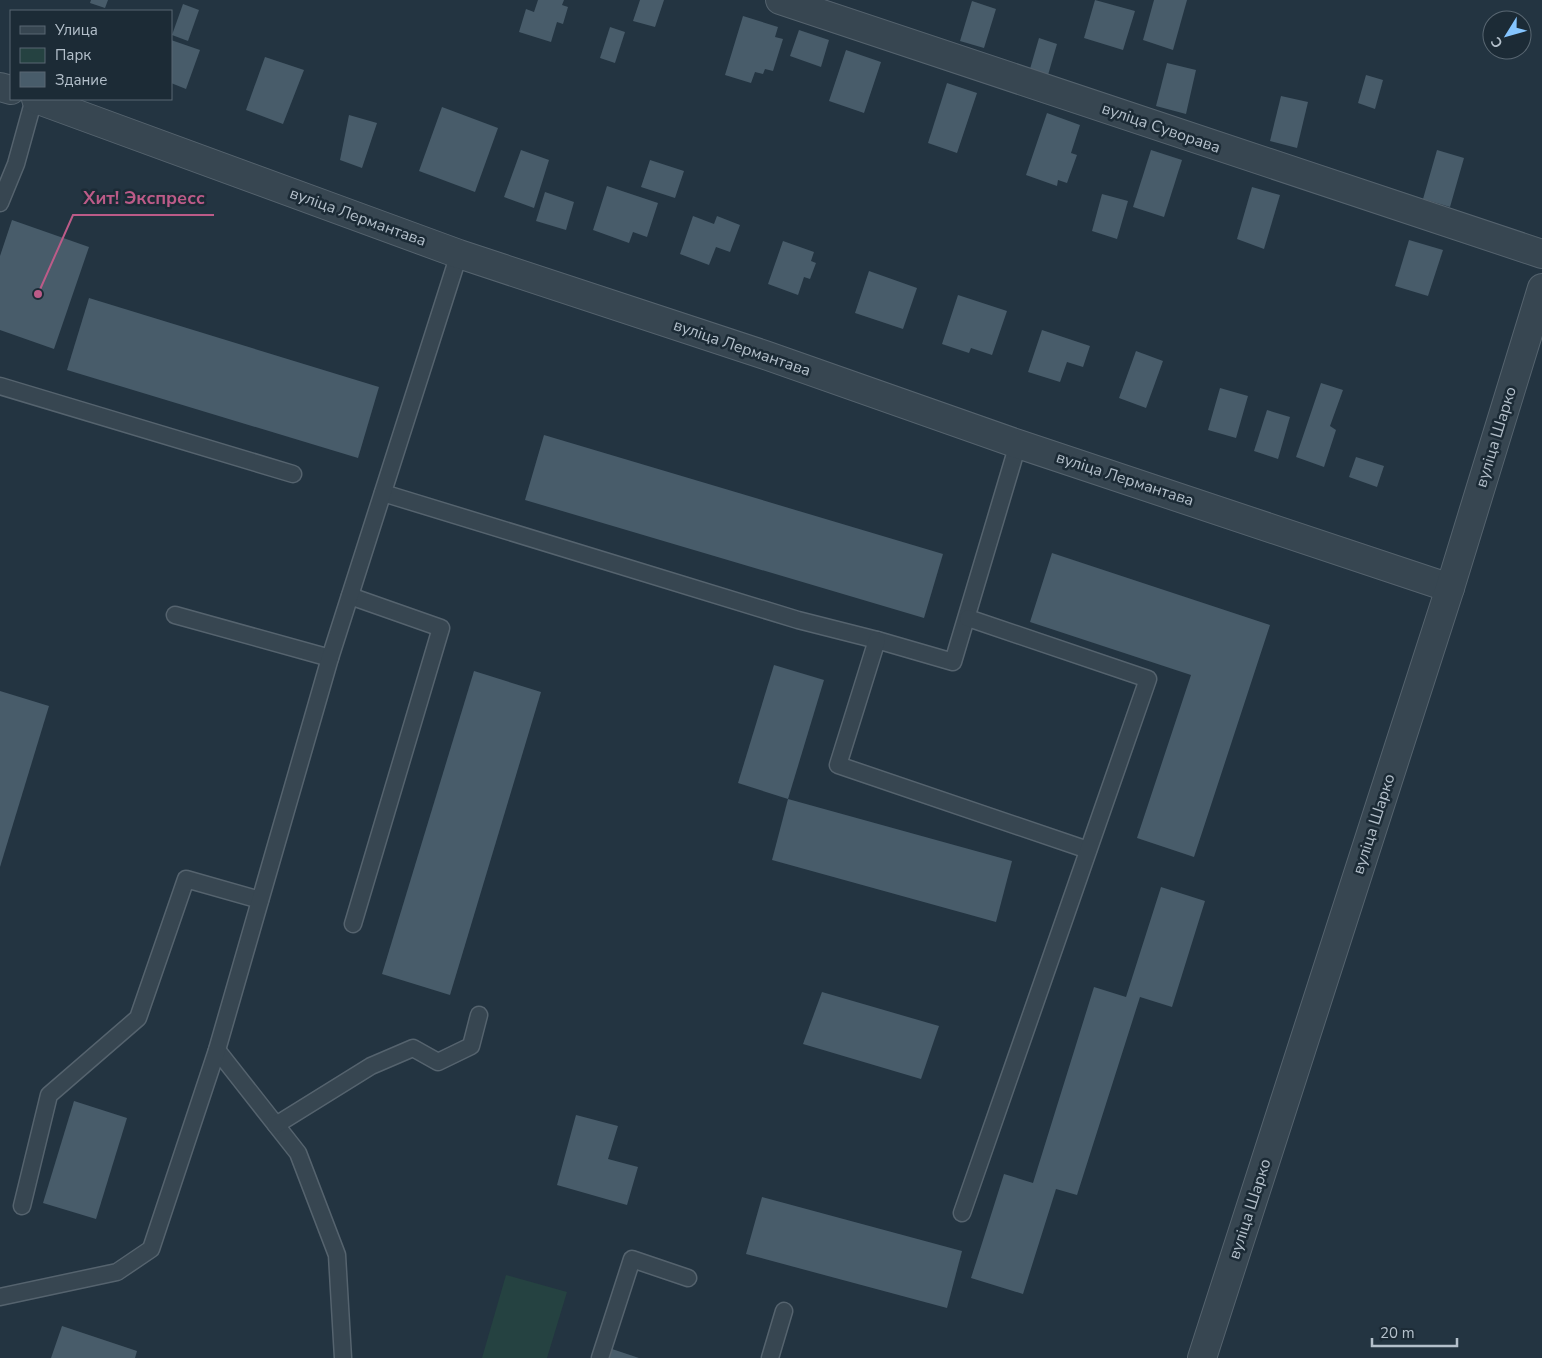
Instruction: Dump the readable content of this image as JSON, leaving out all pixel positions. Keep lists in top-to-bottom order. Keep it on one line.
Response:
{"streets":{"street":["вуліца Суворава","вуліца Лермантава","вуліца Шарко"]},"crossings":[["вуліца Лермантава","вуліца Шарко"]],"places":["Хит! Экспресс"],"legend":["Улица","Парк","Здание"],"scale_bar":"20 m","north":"bottom left"}
